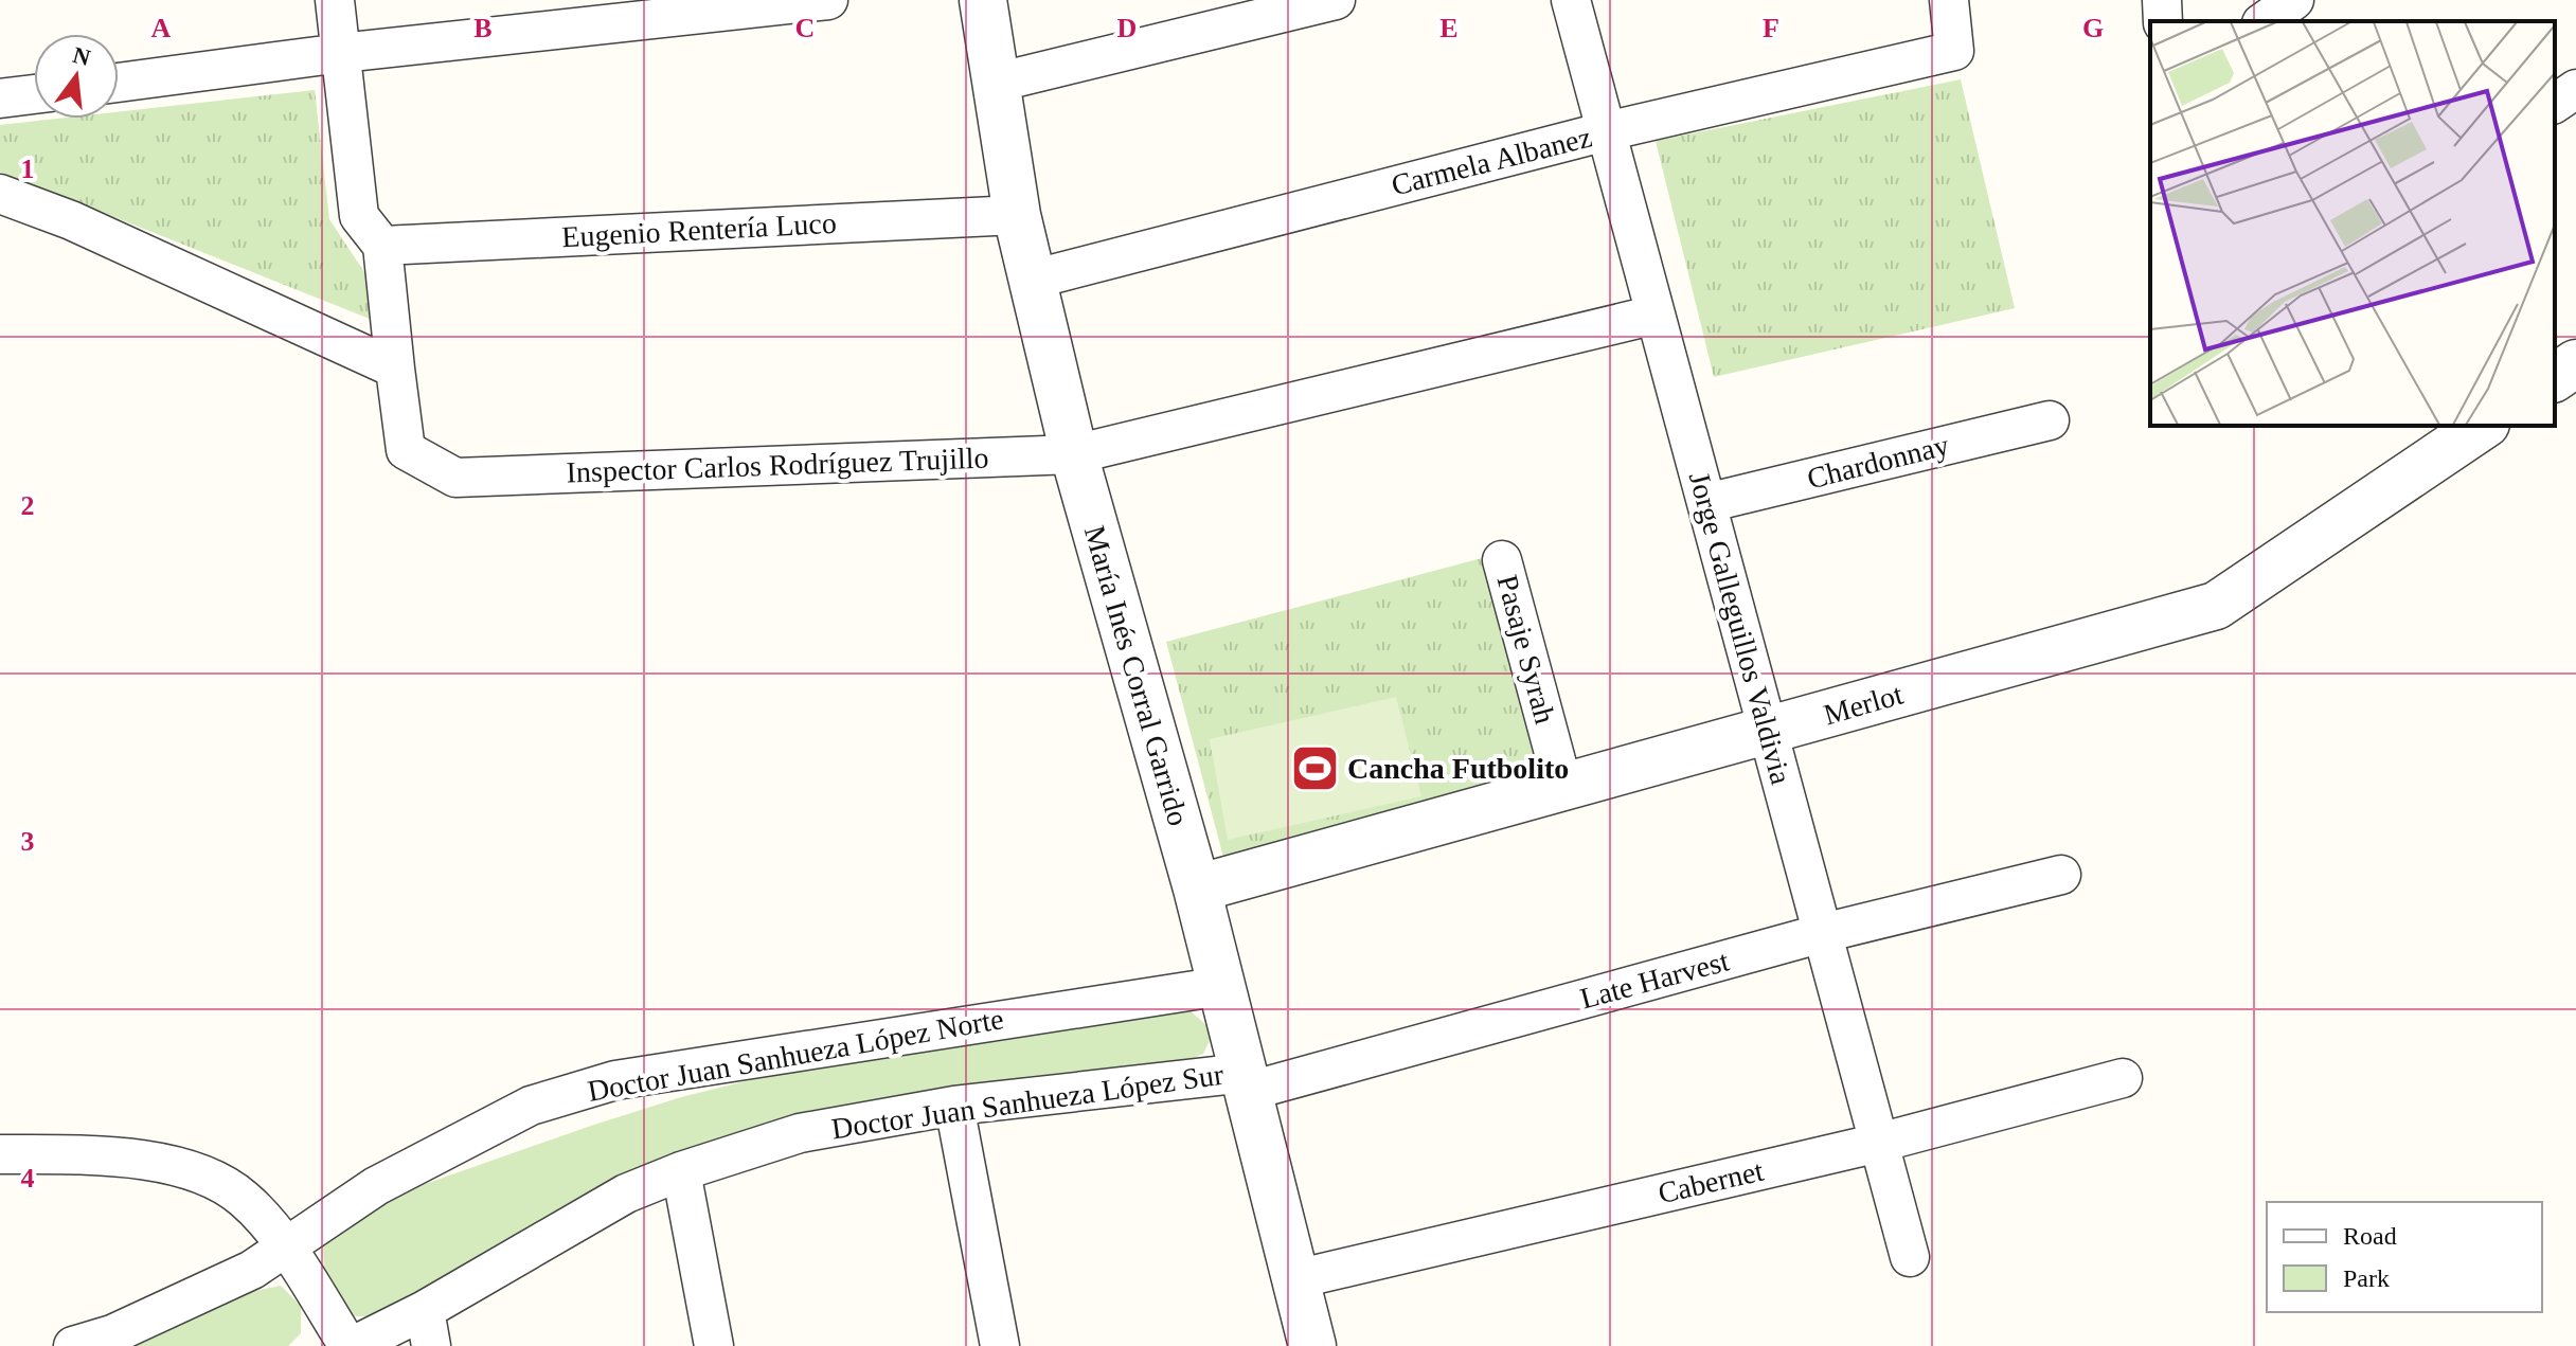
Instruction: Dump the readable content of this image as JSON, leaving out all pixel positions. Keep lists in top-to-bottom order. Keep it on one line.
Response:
{"streets":{"street":["Carmela Albanez","Eugenio Rentería Luco","Chardonnay","Inspector Carlos Rodríguez Trujillo","Jorge Galleguillos Valdivia","Pasaje Syrah","María Inés Corral Garrido","Merlot","Late Harvest","Doctor Juan Sanhueza López Norte","Doctor Juan Sanhueza López Sur","Cabernet"]},"crossings":[["Carmela Albanez","Jorge Galleguillos Valdivia"],["Carmela Albanez","María Inés Corral Garrido"],["Eugenio Rentería Luco","María Inés Corral Garrido"],["Chardonnay","Jorge Galleguillos Valdivia"],["Inspector Carlos Rodríguez Trujillo","Jorge Galleguillos Valdivia"],["Inspector Carlos Rodríguez Trujillo","María Inés Corral Garrido"],["Jorge Galleguillos Valdivia","Merlot"],["Jorge Galleguillos Valdivia","Late Harvest"],["Jorge Galleguillos Valdivia","Cabernet"],["Pasaje Syrah","Merlot"],["María Inés Corral Garrido","Merlot"],["María Inés Corral Garrido","Late Harvest"],["María Inés Corral Garrido","Doctor Juan Sanhueza López Norte"],["María Inés Corral Garrido","Doctor Juan Sanhueza López Sur"],["María Inés Corral Garrido","Cabernet"],["Late Harvest","Doctor Juan Sanhueza López Sur"]],"places":{"sports":["Cancha Futbolito"]},"legend":["Road","Park"],"north":"top","grid":{"columns":["A","B","C","D","E","F","G"],"rows":["1","2","3","4"]}}
